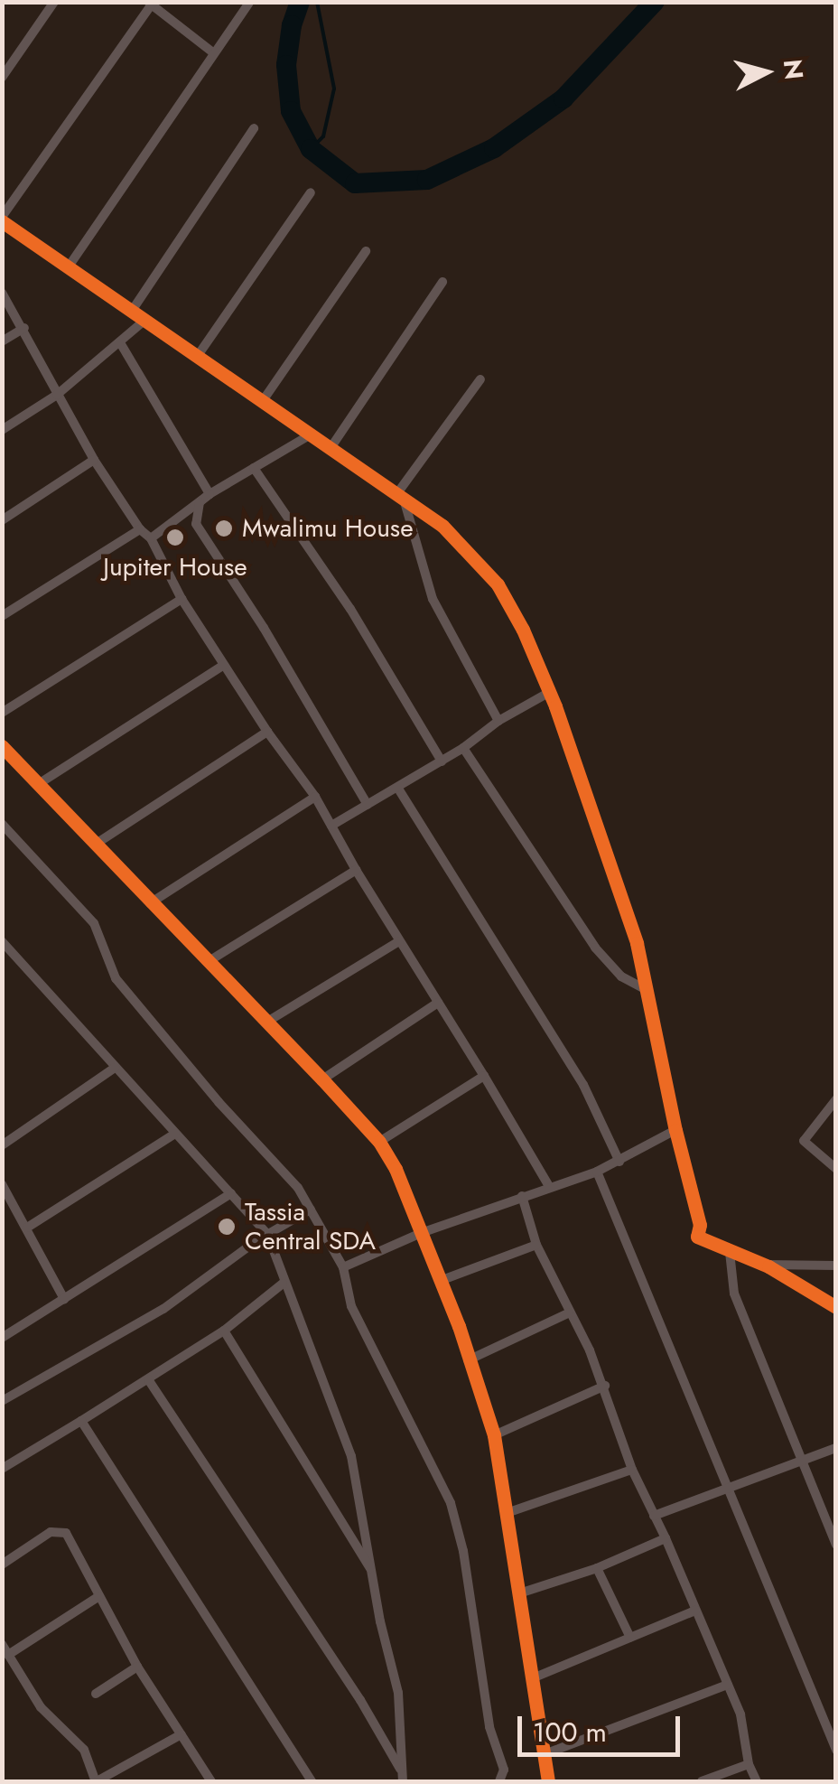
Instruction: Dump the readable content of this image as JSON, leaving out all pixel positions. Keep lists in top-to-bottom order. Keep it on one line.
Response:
{"places":["Mwalimu House","Jupiter House","Tassia Central SDA"],"scale_bar":"100 m","north":"right"}
